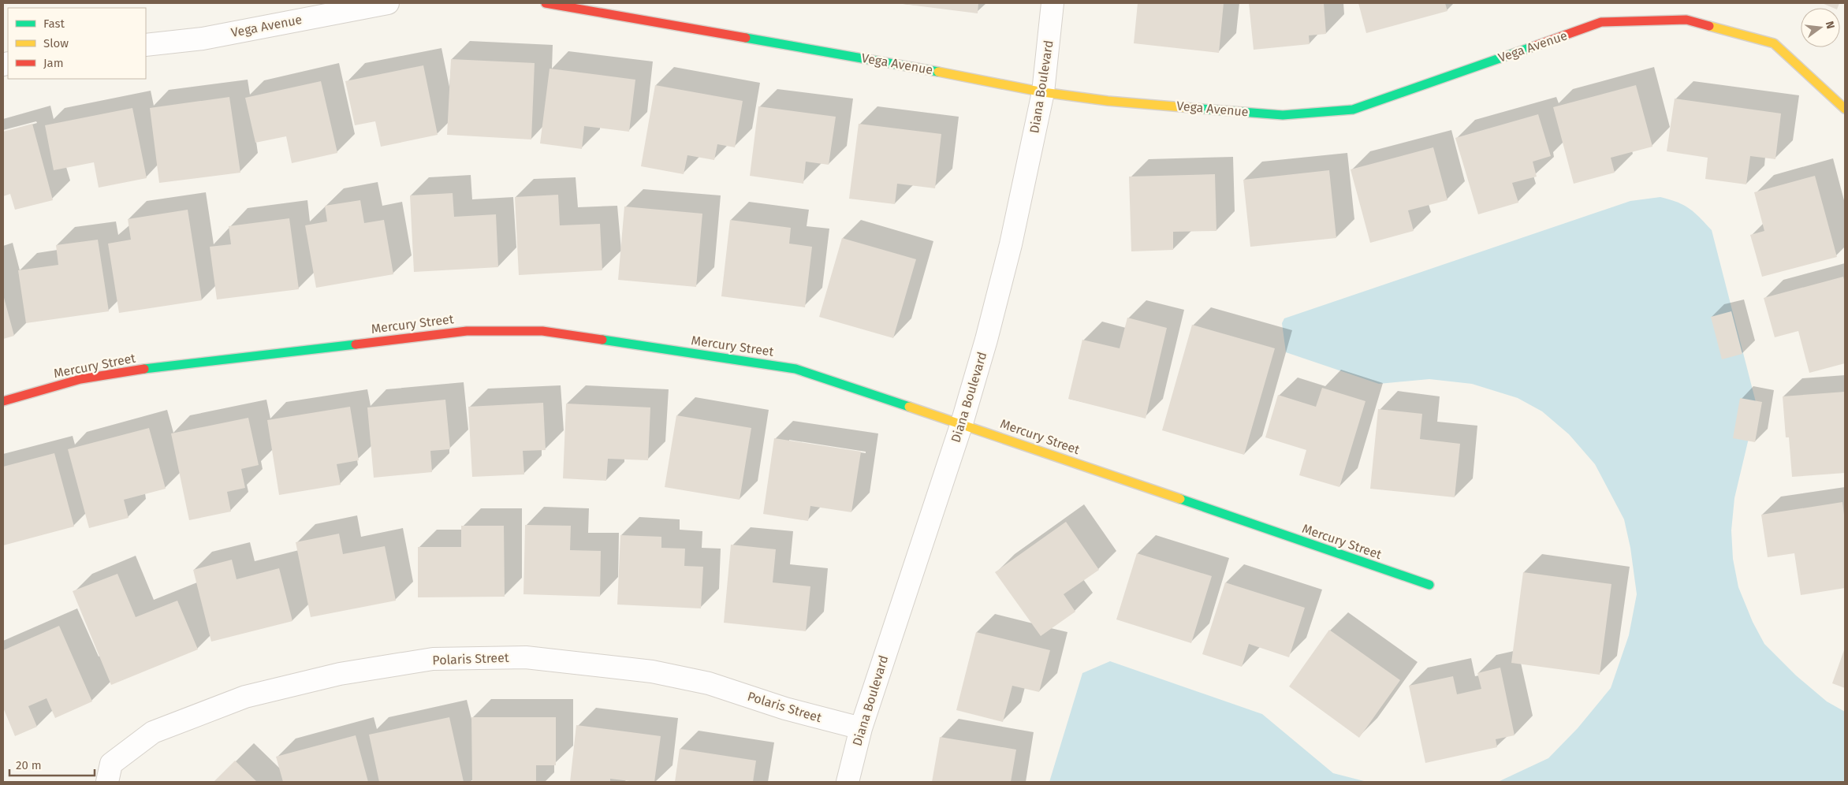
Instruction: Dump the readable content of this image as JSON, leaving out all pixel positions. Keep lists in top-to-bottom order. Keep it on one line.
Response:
{"streets":{"street":["Vega Avenue","Diana Boulevard","Mercury Street","Polaris Street"]},"crossings":[["Vega Avenue","Diana Boulevard"],["Diana Boulevard","Mercury Street"],["Diana Boulevard","Polaris Street"]],"legend":["Fast","Slow","Jam"],"scale_bar":"20 m","north":"right"}
